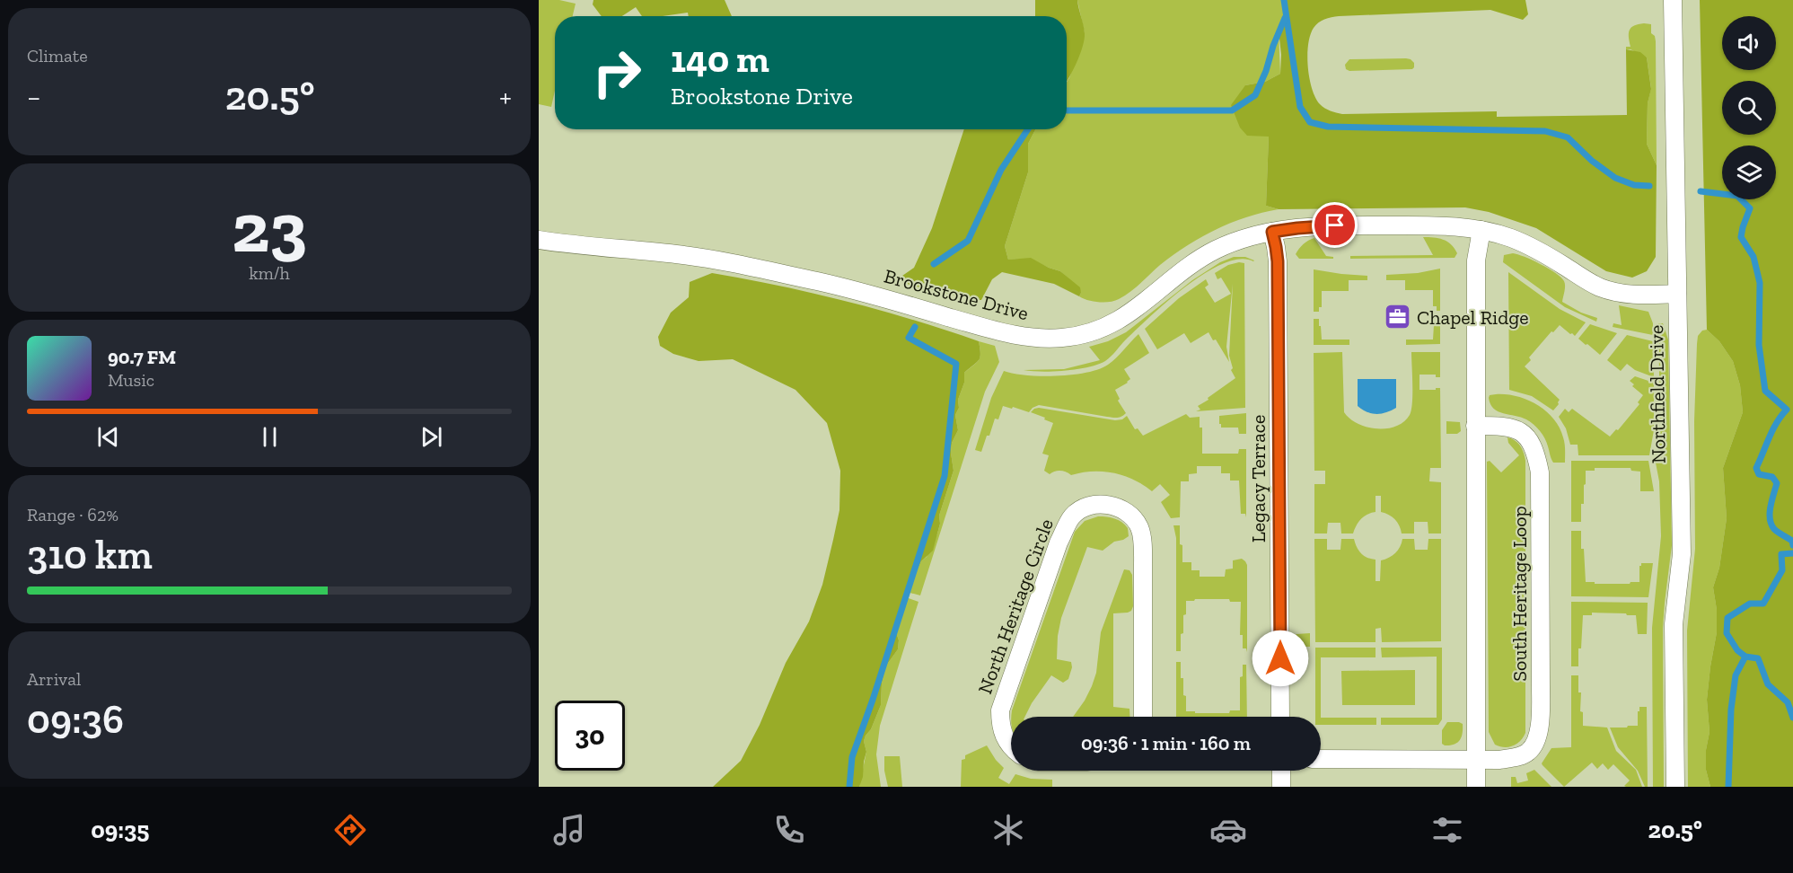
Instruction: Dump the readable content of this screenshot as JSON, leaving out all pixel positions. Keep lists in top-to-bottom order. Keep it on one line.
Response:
{"streets":{"street":["Brookstone Drive","Northfield Drive","Legacy Terrace","South Heritage Loop","North Heritage Circle"]},"crossings":[["Brookstone Drive","Northfield Drive"],["Brookstone Drive","Legacy Terrace"]],"places":{"office":["Chapel Ridge"]},"page":{"tile":["Climate",["23","km/h"],["Range · 62%","310 km"],["Arrival","09:36"]],"turn":["140 m","Brookstone Drive"],"heat":["−","20.5°","+"],"song":["90.7 FM","Music"],"limit":"30","trip":"09:36 · 1 min · 160 m","tabs":["09:35","20.5°"]}}
